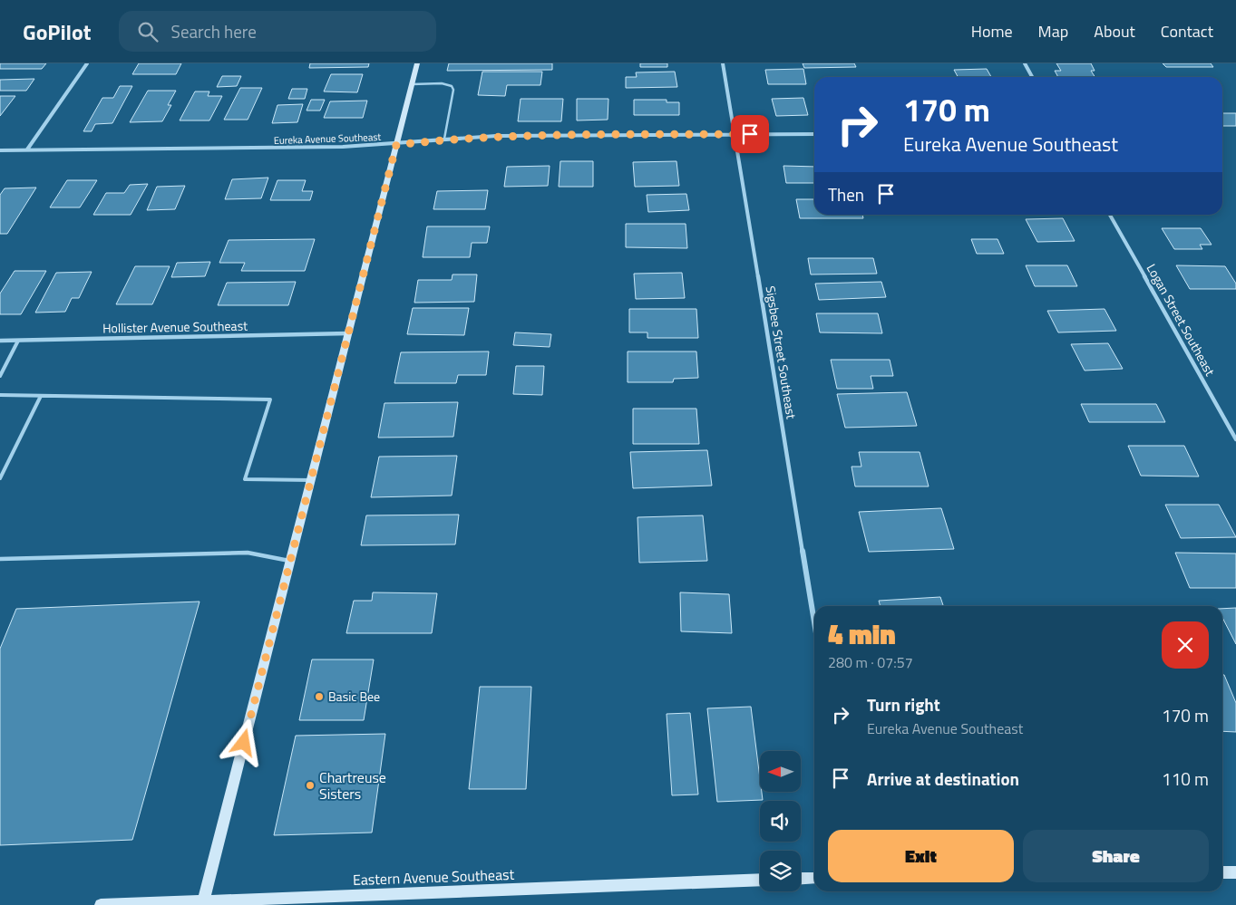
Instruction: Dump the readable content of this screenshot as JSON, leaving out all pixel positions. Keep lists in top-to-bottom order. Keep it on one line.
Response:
{"streets":{"main road":["Eastern Avenue Southeast"],"street":["Eureka Avenue Southeast","Logan Street Southeast","Hollister Avenue Southeast","Sigsbee Street Southeast"]},"crossings":[["Eureka Avenue Southeast","Sigsbee Street Southeast"]],"places":["Basic Bee","Chartreuse Sisters"],"north":"left","page":{"header":"GoPilot","search":"Search here","nav":["Home","Map","About","Contact"],"turn":["170 m","Eureka Avenue Southeast"],"then":"Then","heading":["4 min","280 m · 07:57"],"list":[{"name":"Turn right","note":"Eureka Avenue Southeast","value":"170 m"},{"name":"Arrive at destination","value":"110 m"}],"buttons":["Exit","Share"]}}
